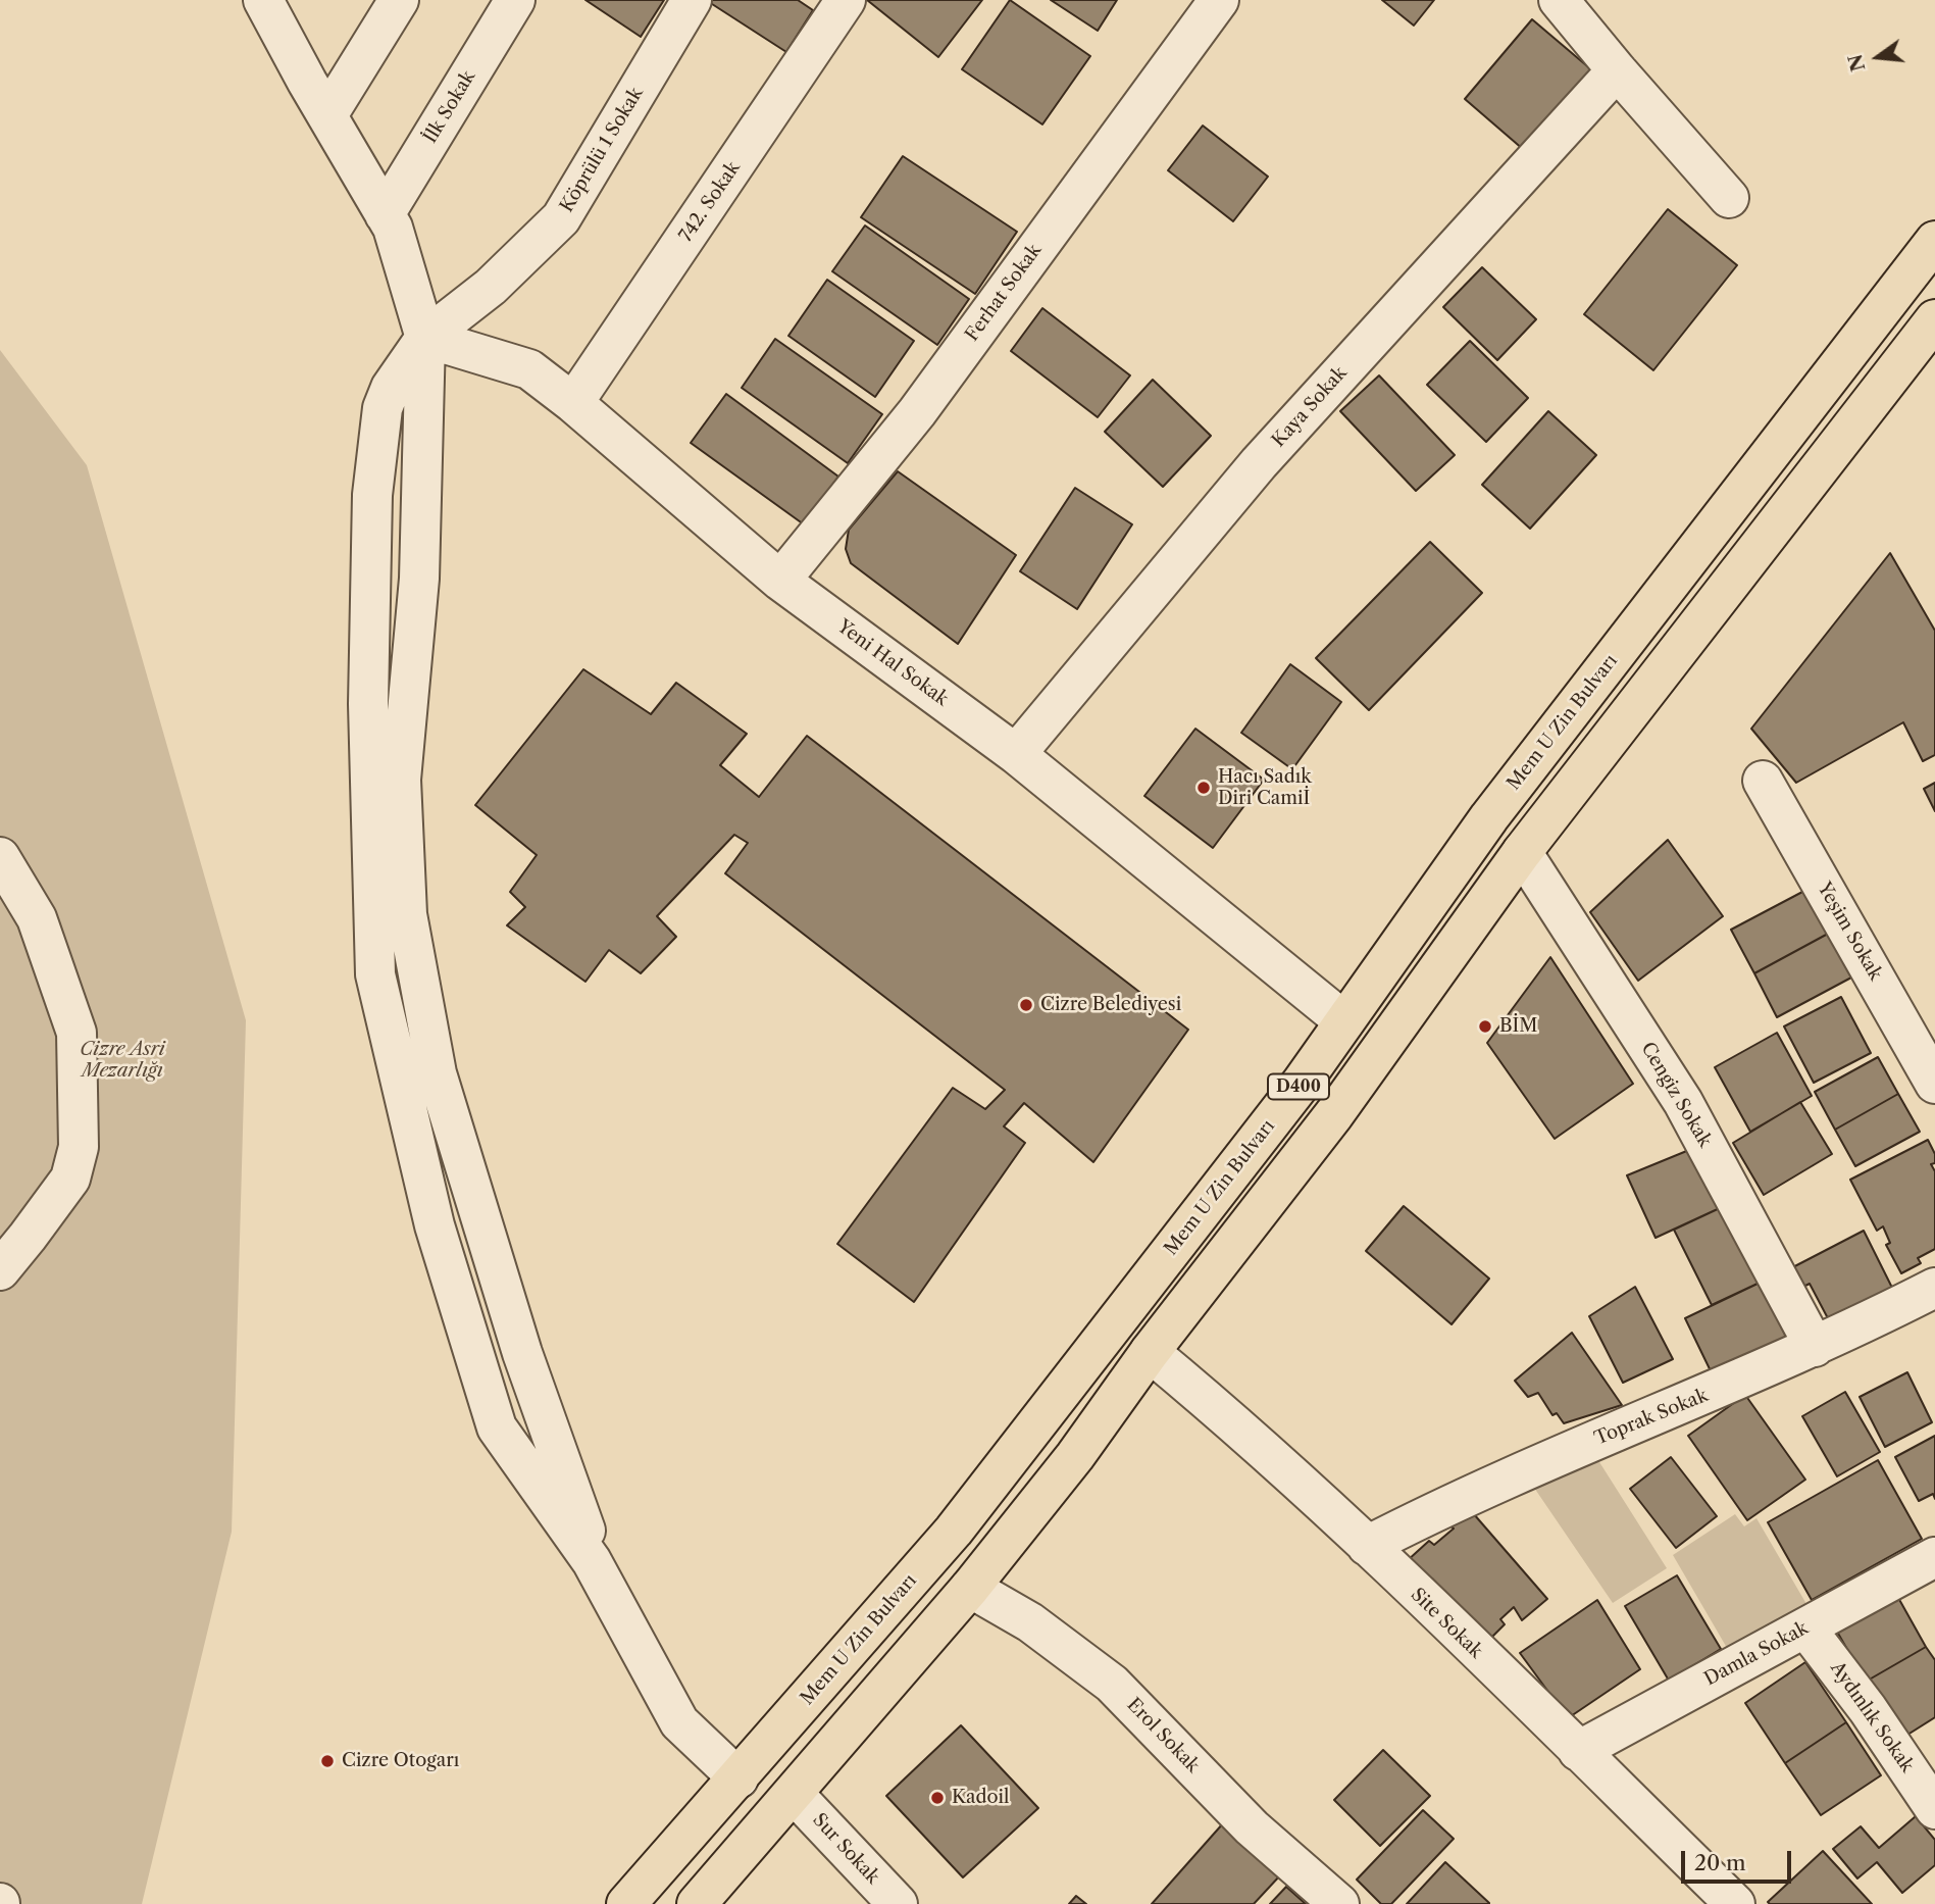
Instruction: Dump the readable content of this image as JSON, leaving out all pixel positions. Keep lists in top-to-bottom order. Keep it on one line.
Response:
{"streets":{"main road":["Mem U Zin Bulvarı","D400"],"street":["İlk Sokak","Köprülü 1 Sokak","742. Sokak","Ferhat Sokak","Kaya Sokak","Yeni Hal Sokak","Yeşim Sokak","Cengiz Sokak","Toprak Sokak","Site Sokak","Damla Sokak","Aydınlık Sokak","Erol Sokak","Sur Sokak"]},"crossings":[["Köprülü 1 Sokak","Yeni Hal Sokak"],["742. Sokak","Yeni Hal Sokak"],["Ferhat Sokak","Yeni Hal Sokak"],["Kaya Sokak","Yeni Hal Sokak"],["Yeni Hal Sokak","Mem U Zin Bulvarı"],["D400","Cengiz Sokak"],["D400","Site Sokak"],["D400","Erol Sokak"],["D400","Sur Sokak"],["Cengiz Sokak","Toprak Sokak"],["Toprak Sokak","Site Sokak"],["Site Sokak","Damla Sokak"],["Damla Sokak","Aydınlık Sokak"]],"parks":["Cizre Asri Mezarlığı"],"places":["Hacı Sadık Diri Camiİ","Cizre Belediyesi","BİM","Cizre Otogarı","Kadoil"],"scale_bar":"20 m","north":"left"}
